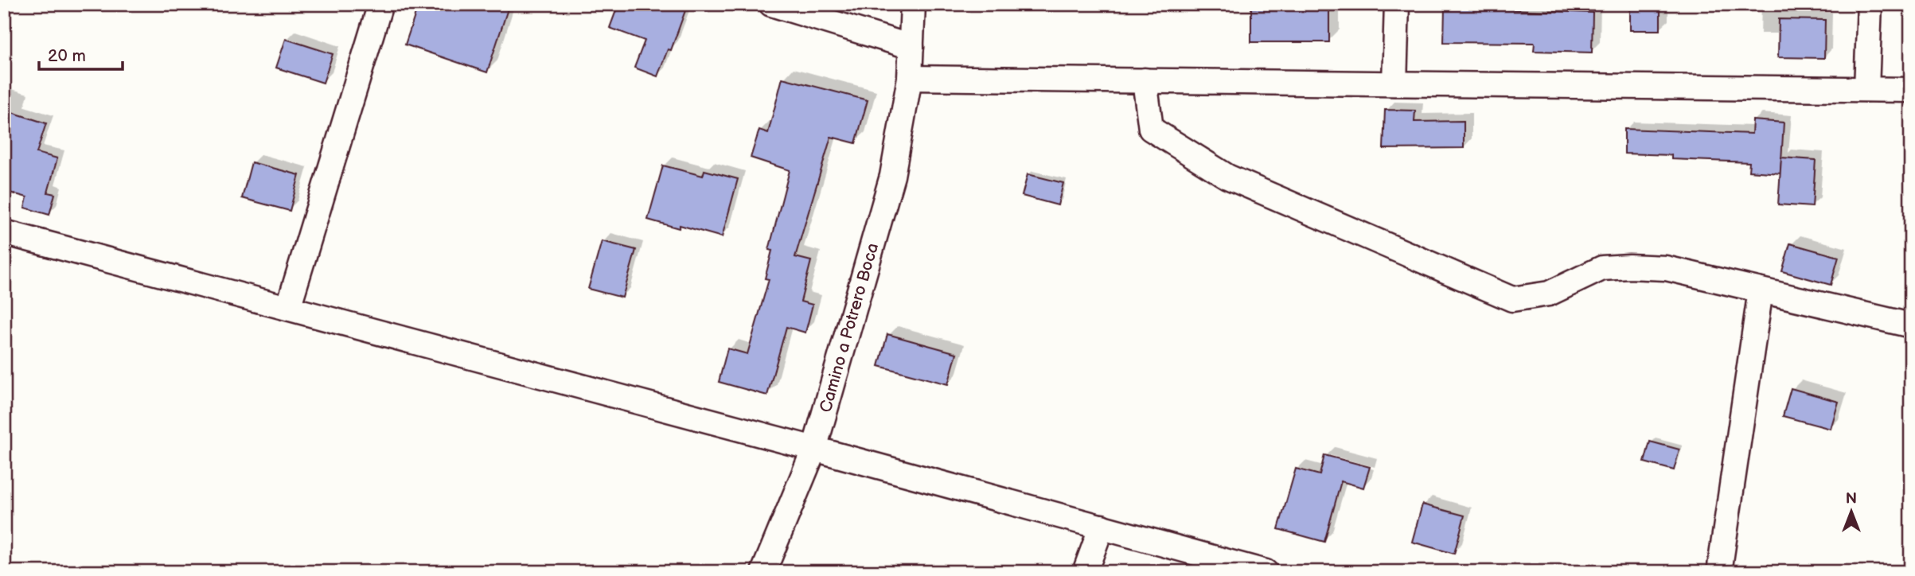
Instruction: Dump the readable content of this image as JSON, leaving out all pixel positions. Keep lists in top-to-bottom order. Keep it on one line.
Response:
{"streets":{"street":["Camino a Potrero Boca"]},"scale_bar":"20 m","north":"top"}
